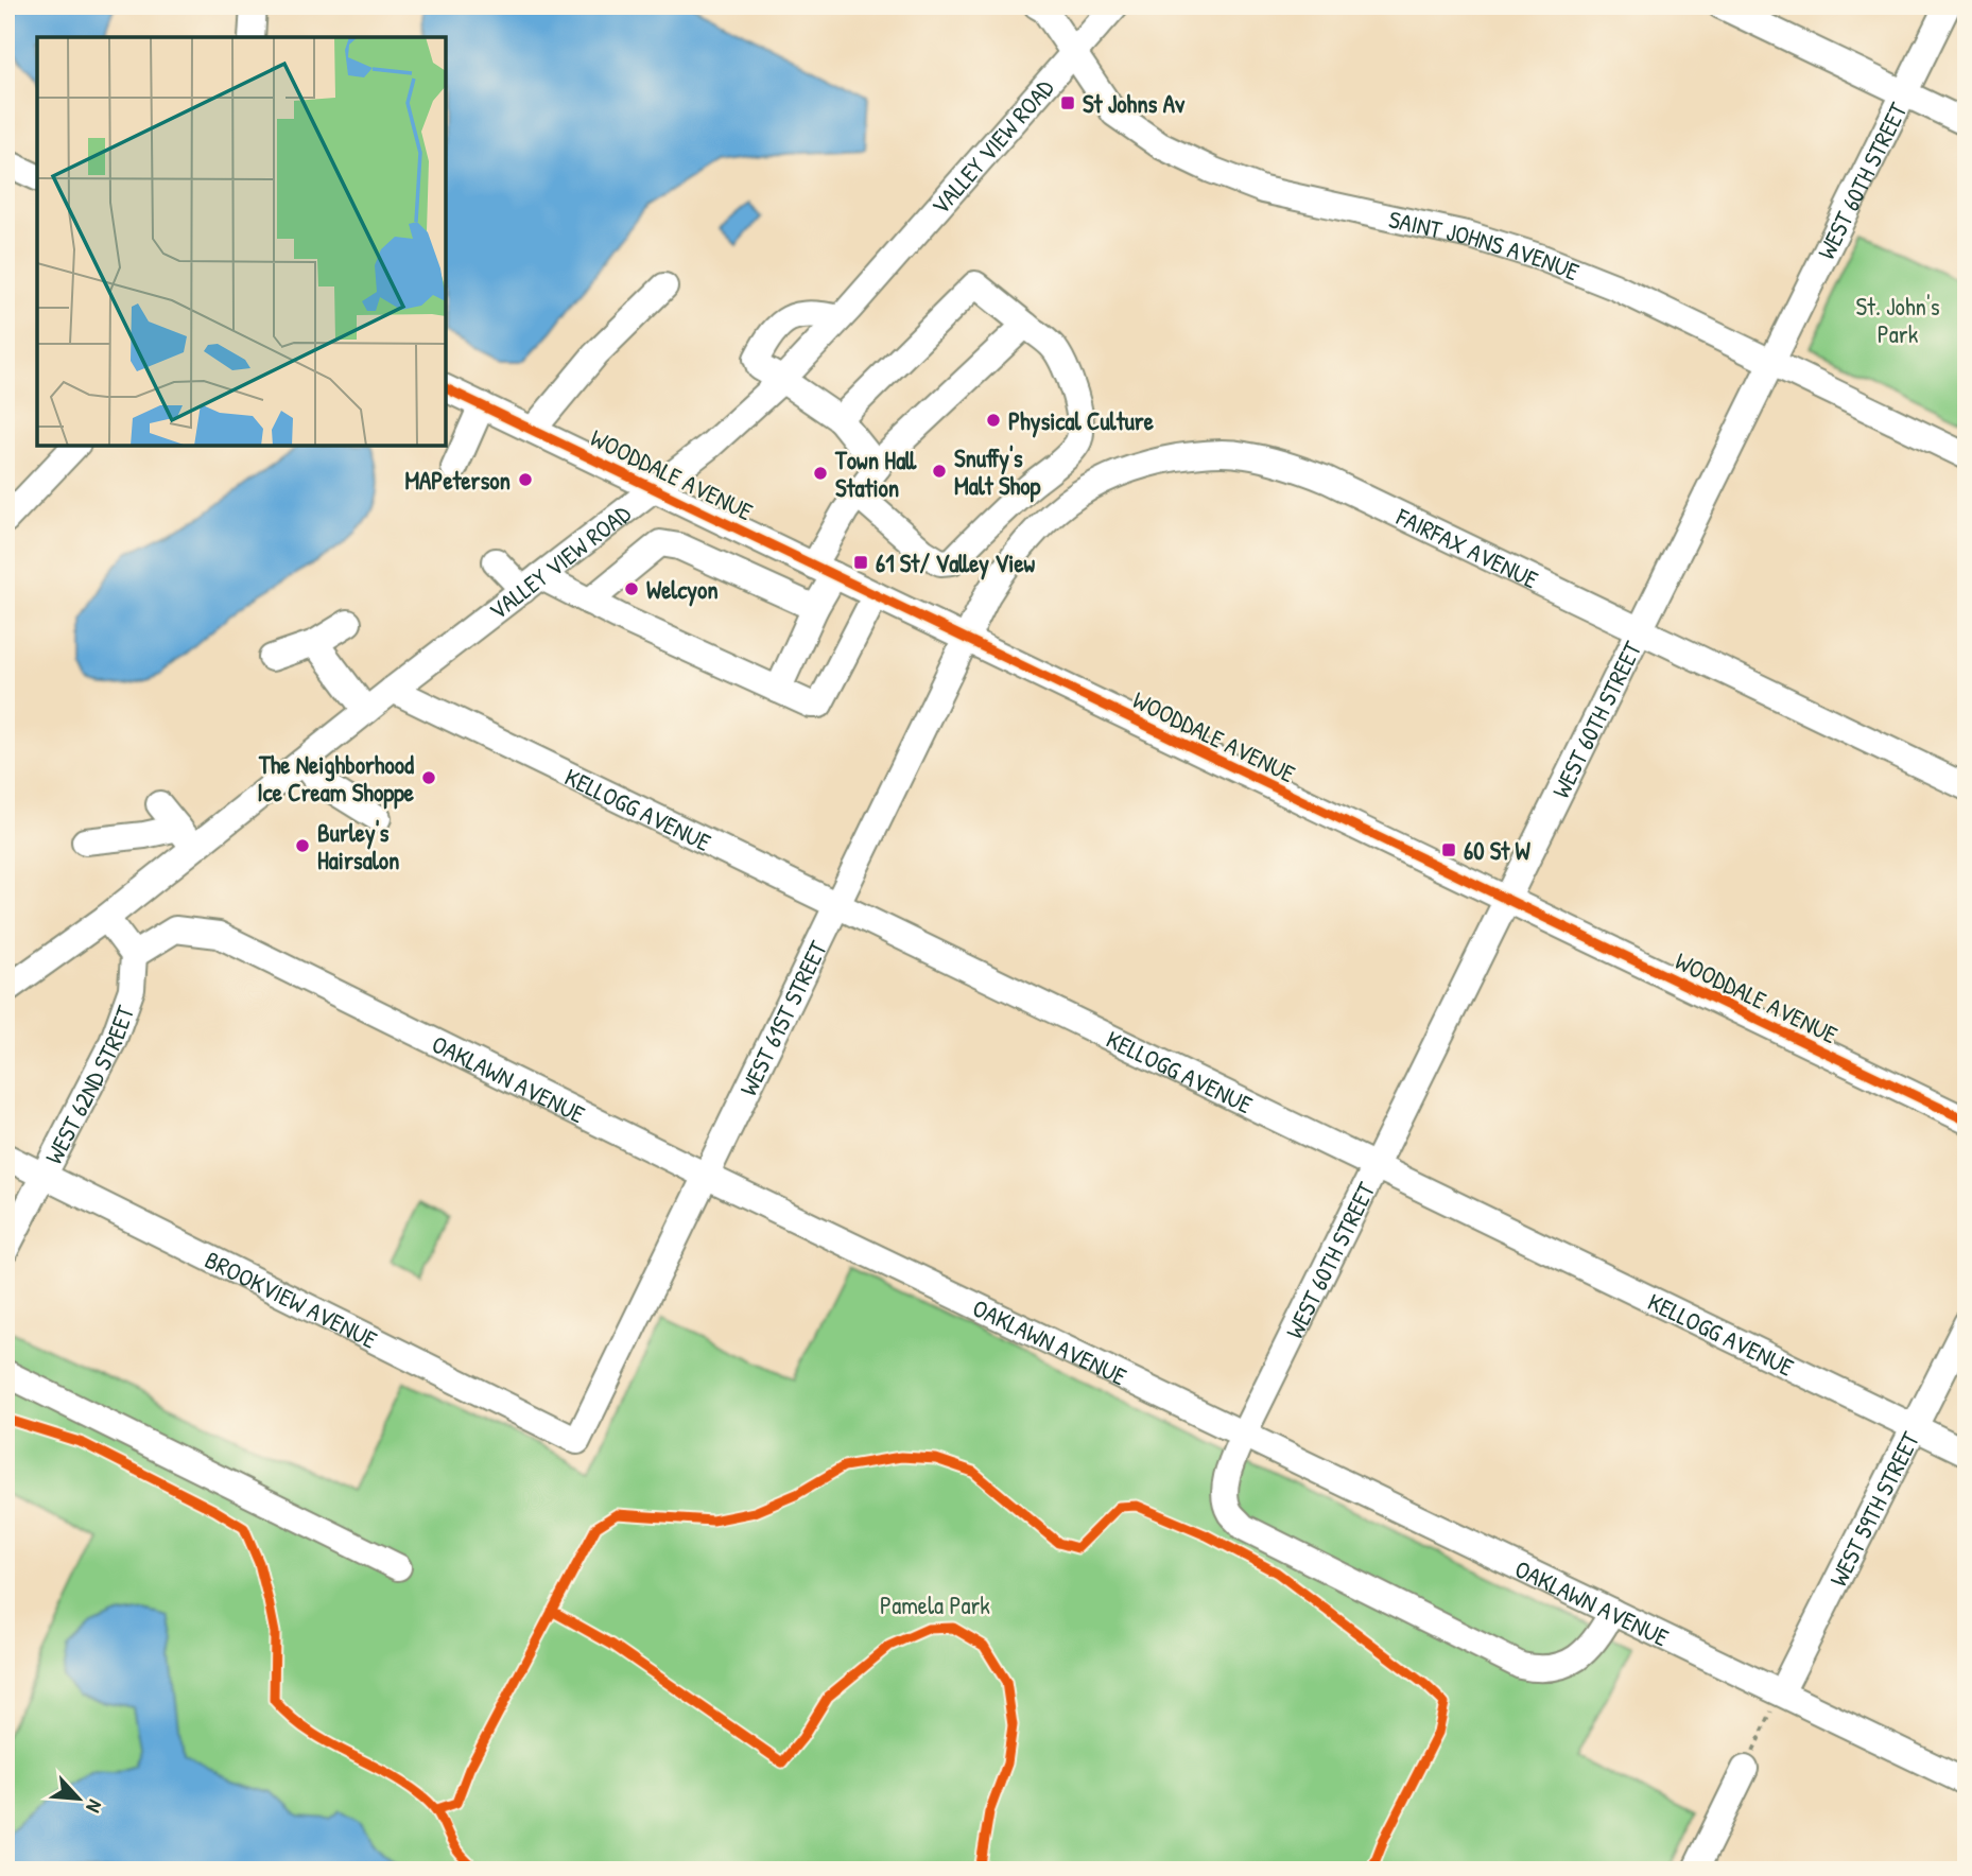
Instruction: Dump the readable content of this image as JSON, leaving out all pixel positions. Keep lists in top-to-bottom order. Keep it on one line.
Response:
{"streets":{"street":["VALLEY VIEW ROAD","WEST 60TH STREET","SAINT JOHNS AVENUE","WOODDALE AVENUE","FAIRFAX AVENUE","KELLOGG AVENUE","WEST 61ST STREET","OAKLAWN AVENUE","WEST 62ND STREET","BROOKVIEW AVENUE","WEST 59TH STREET"]},"crossings":[["VALLEY VIEW ROAD","SAINT JOHNS AVENUE"],["VALLEY VIEW ROAD","WOODDALE AVENUE"],["VALLEY VIEW ROAD","KELLOGG AVENUE"],["WEST 60TH STREET","SAINT JOHNS AVENUE"],["WEST 60TH STREET","WOODDALE AVENUE"],["WEST 60TH STREET","FAIRFAX AVENUE"],["WEST 60TH STREET","KELLOGG AVENUE"],["WEST 60TH STREET","OAKLAWN AVENUE"],["WOODDALE AVENUE","WEST 61ST STREET"],["FAIRFAX AVENUE","WEST 61ST STREET"],["KELLOGG AVENUE","WEST 61ST STREET"],["KELLOGG AVENUE","WEST 59TH STREET"],["WEST 61ST STREET","OAKLAWN AVENUE"],["WEST 61ST STREET","BROOKVIEW AVENUE"],["OAKLAWN AVENUE","WEST 62ND STREET"],["OAKLAWN AVENUE","WEST 59TH STREET"],["WEST 62ND STREET","BROOKVIEW AVENUE"]],"parks":["St. John's Park","Pamela Park"],"places":{"transit":["St Johns Av","61 St/ Valley View","60 St W"],"other":["Physical Culture","Snuffy's Malt Shop","Town Hall Station","MAPeterson","Welcyon","The Neighborhood Ice Cream Shoppe","Burley's Hairsalon"]},"north":"bottom right"}
